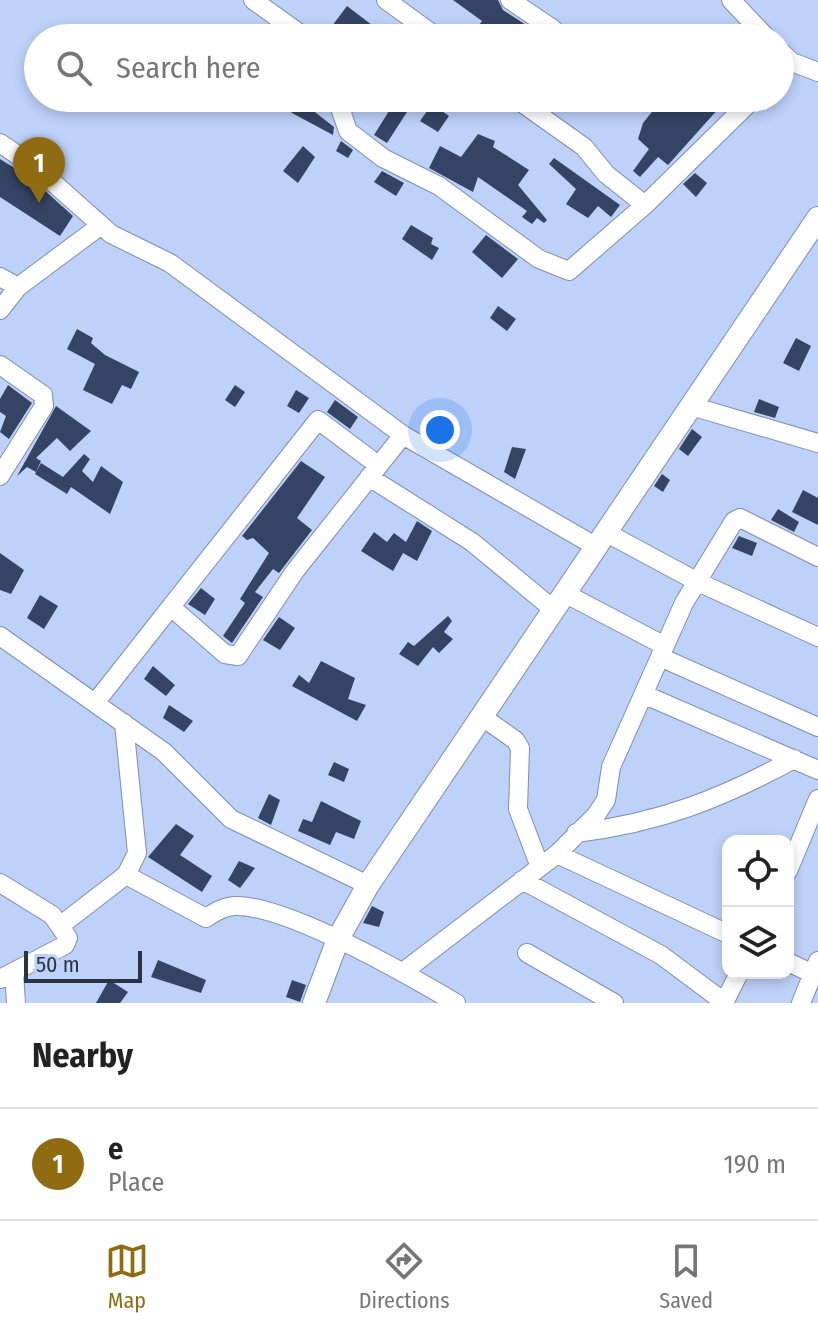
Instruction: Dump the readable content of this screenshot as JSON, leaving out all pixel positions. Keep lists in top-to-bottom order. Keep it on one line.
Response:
{"scale_bar":"50 m","page":{"search":"Search here","pins":"1","scale":"50 m","heading":"Nearby","list":[{"mark":"1","name":"e","note":"Place","value":"190 m"}],"nav":["Map","Directions","Saved"]}}
